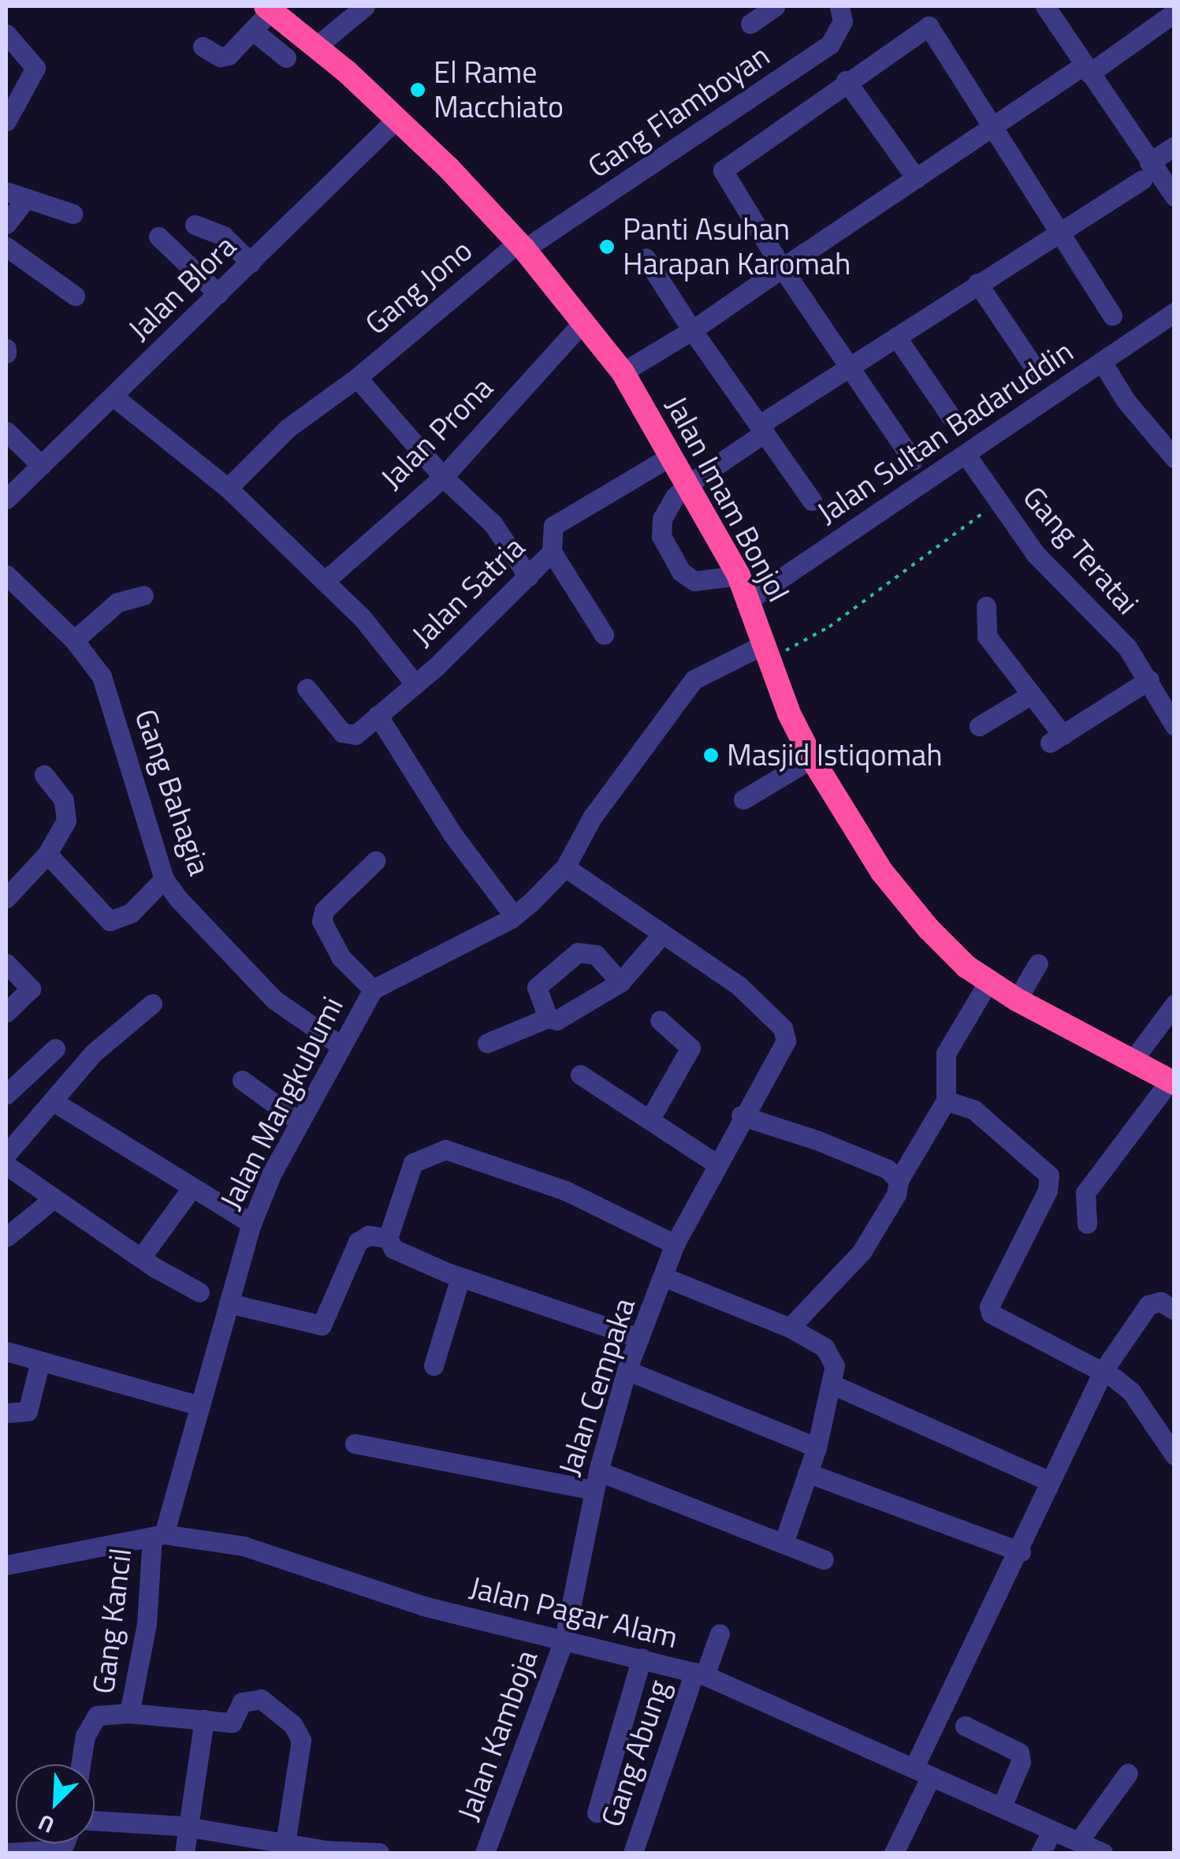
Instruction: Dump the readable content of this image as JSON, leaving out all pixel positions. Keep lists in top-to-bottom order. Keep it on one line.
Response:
{"streets":{"highway":["Jalan Imam Bonjol"],"street":["Gang Flamboyan","Gang Jono","Jalan Blora","Jalan Sultan Badaruddin","Jalan Prona","Gang Teratai","Jalan Satria","Gang Bahagia","Jalan Mangkubumi","Jalan Cempaka","Jalan Pagar Alam","Gang Kancil","Jalan Kamboja","Gang Abung"]},"crossings":[["Gang Flamboyan","Gang Jono"],["Gang Flamboyan","Jalan Imam Bonjol"],["Gang Jono","Jalan Imam Bonjol"],["Jalan Blora","Jalan Imam Bonjol"],["Jalan Sultan Badaruddin","Jalan Imam Bonjol"],["Jalan Sultan Badaruddin","Gang Teratai"],["Jalan Prona","Jalan Imam Bonjol"],["Jalan Imam Bonjol","Jalan Satria"],["Jalan Imam Bonjol","Jalan Mangkubumi"],["Gang Bahagia","Jalan Mangkubumi"],["Jalan Mangkubumi","Jalan Cempaka"],["Jalan Mangkubumi","Jalan Pagar Alam"],["Jalan Mangkubumi","Gang Kancil"],["Jalan Cempaka","Jalan Pagar Alam"],["Jalan Cempaka","Jalan Kamboja"],["Jalan Pagar Alam","Gang Kancil"],["Jalan Pagar Alam","Jalan Kamboja"],["Jalan Pagar Alam","Gang Abung"]],"places":["El Rame Macchiato","Panti Asuhan Harapan Karomah","Masjid Istiqomah"],"north":"bottom left"}
